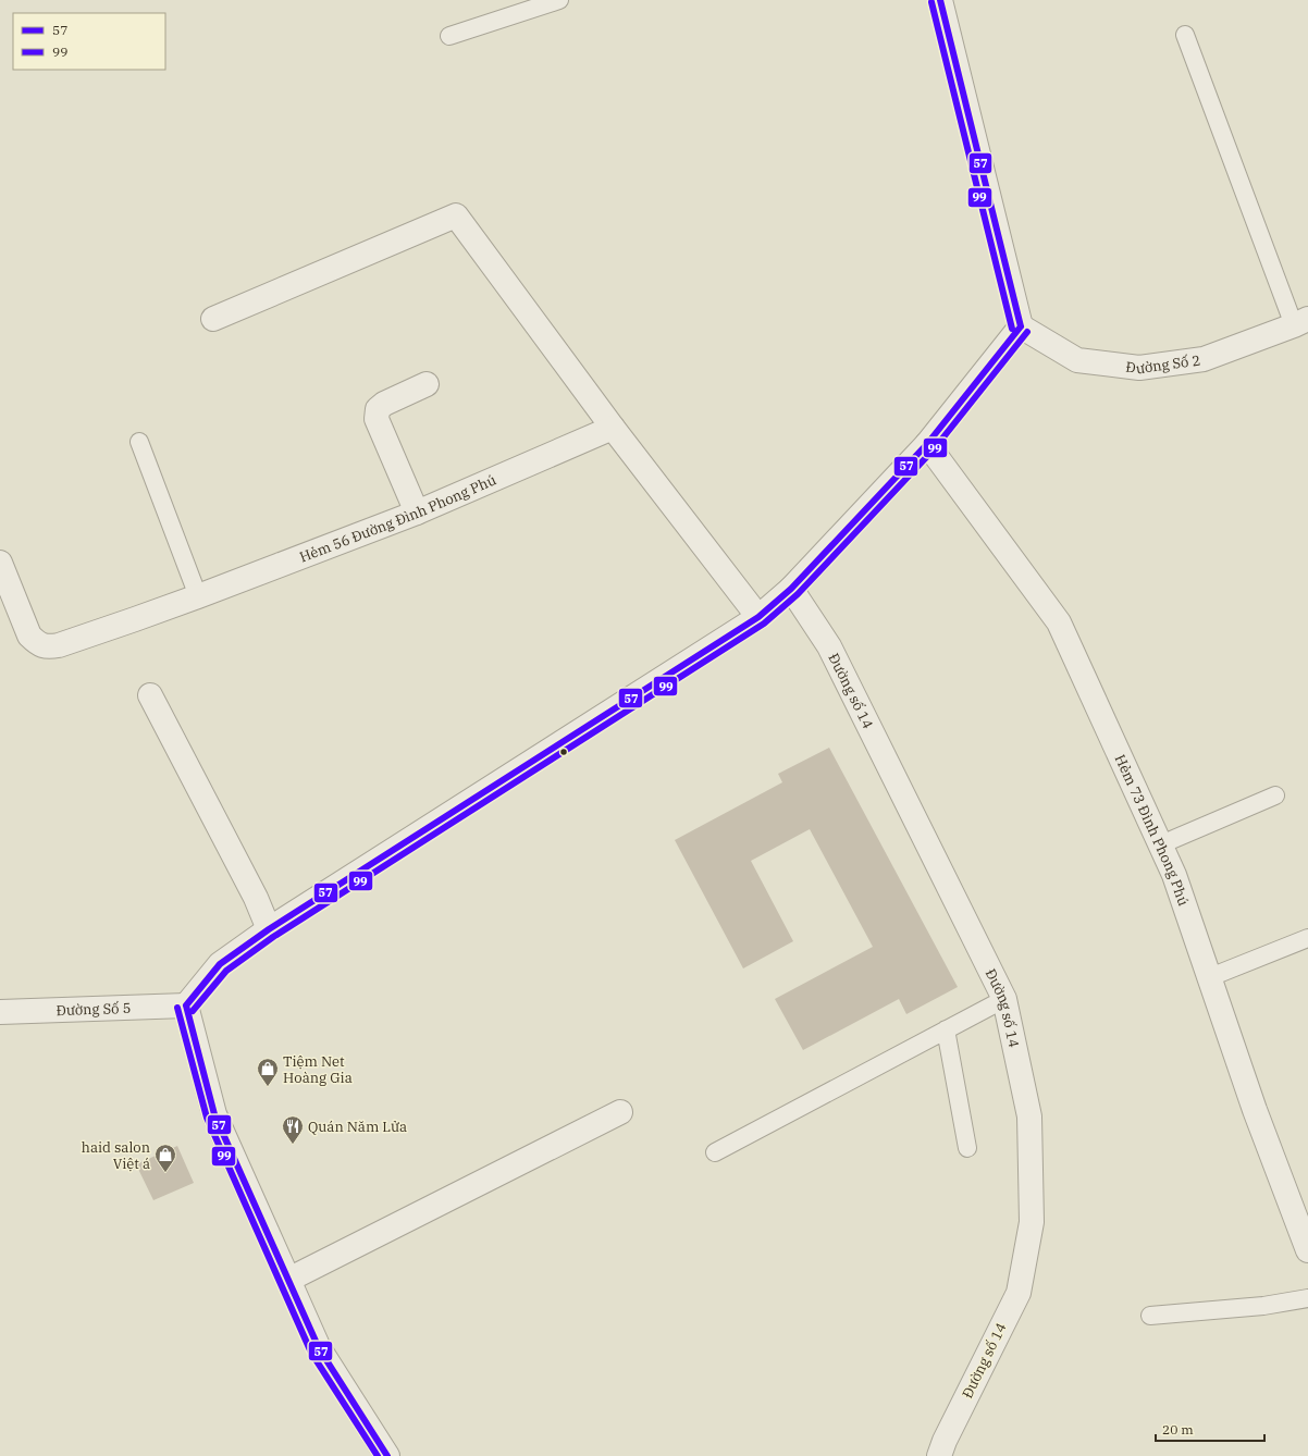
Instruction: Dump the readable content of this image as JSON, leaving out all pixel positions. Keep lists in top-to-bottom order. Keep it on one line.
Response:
{"streets":{"street":["Đường Số 2","Hẻm 56 Đường Đình Phong Phú","Đường số 14","Hẻm 73 Đình Phong Phú","Đường Số 5"]},"places":{"shop":["Tiệm Net Hoàng Gia","haid salon Việt á"],"restaurant":["Quán Năm Lửa"]},"lines":["transit line 57","transit line 99"],"legend":["57","99"],"scale_bar":"20 m"}
